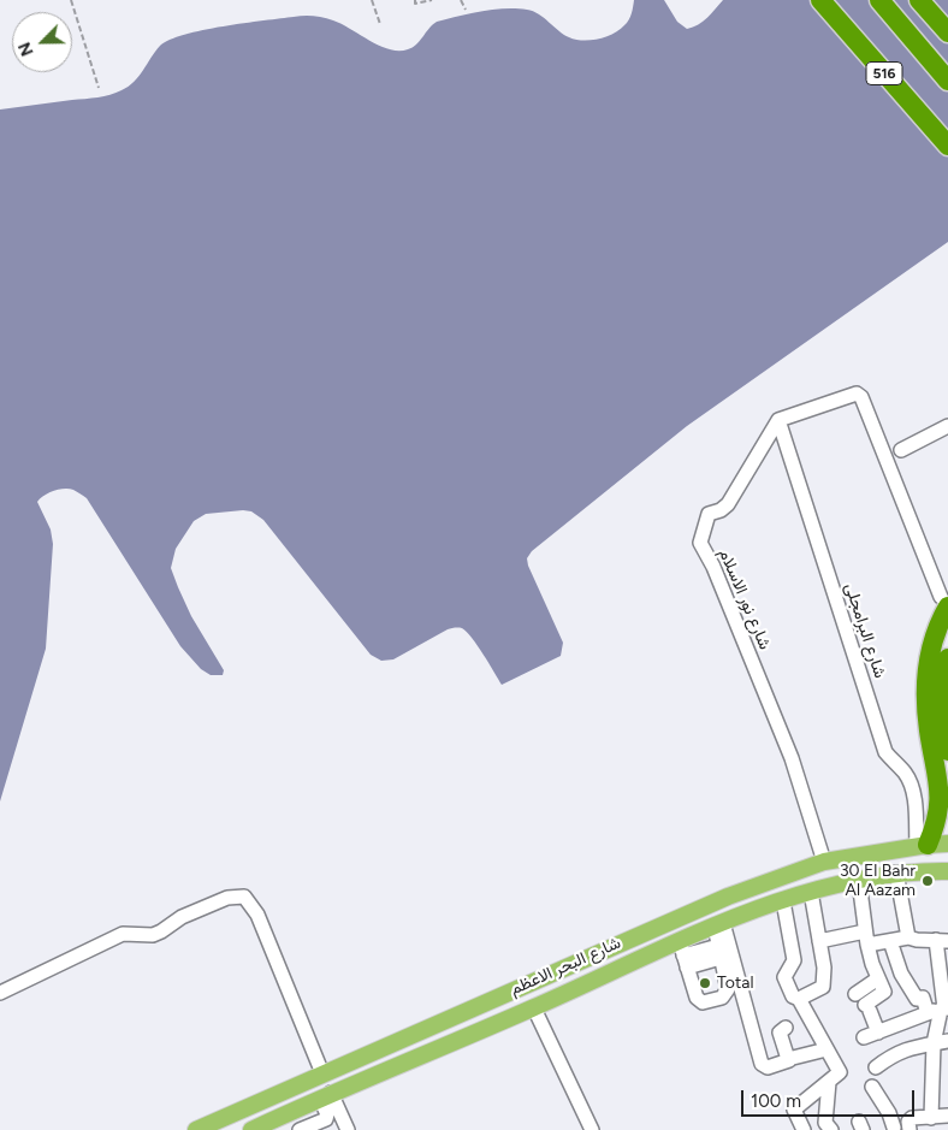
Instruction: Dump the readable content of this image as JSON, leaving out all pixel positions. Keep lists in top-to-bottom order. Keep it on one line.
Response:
{"streets":{"highway":["516"],"main road":["شارع البحر الاعظم"],"street":["شارع نور الاسلام","شارع البرامجلى"]},"crossings":[["شارع نور الاسلام","شارع البرامجلى"],["شارع نور الاسلام","شارع البحر الاعظم"],["شارع البرامجلى","شارع البحر الاعظم"]],"places":["30 El Bahr Al Aazam","Total"],"scale_bar":"100 m","north":"bottom left"}
